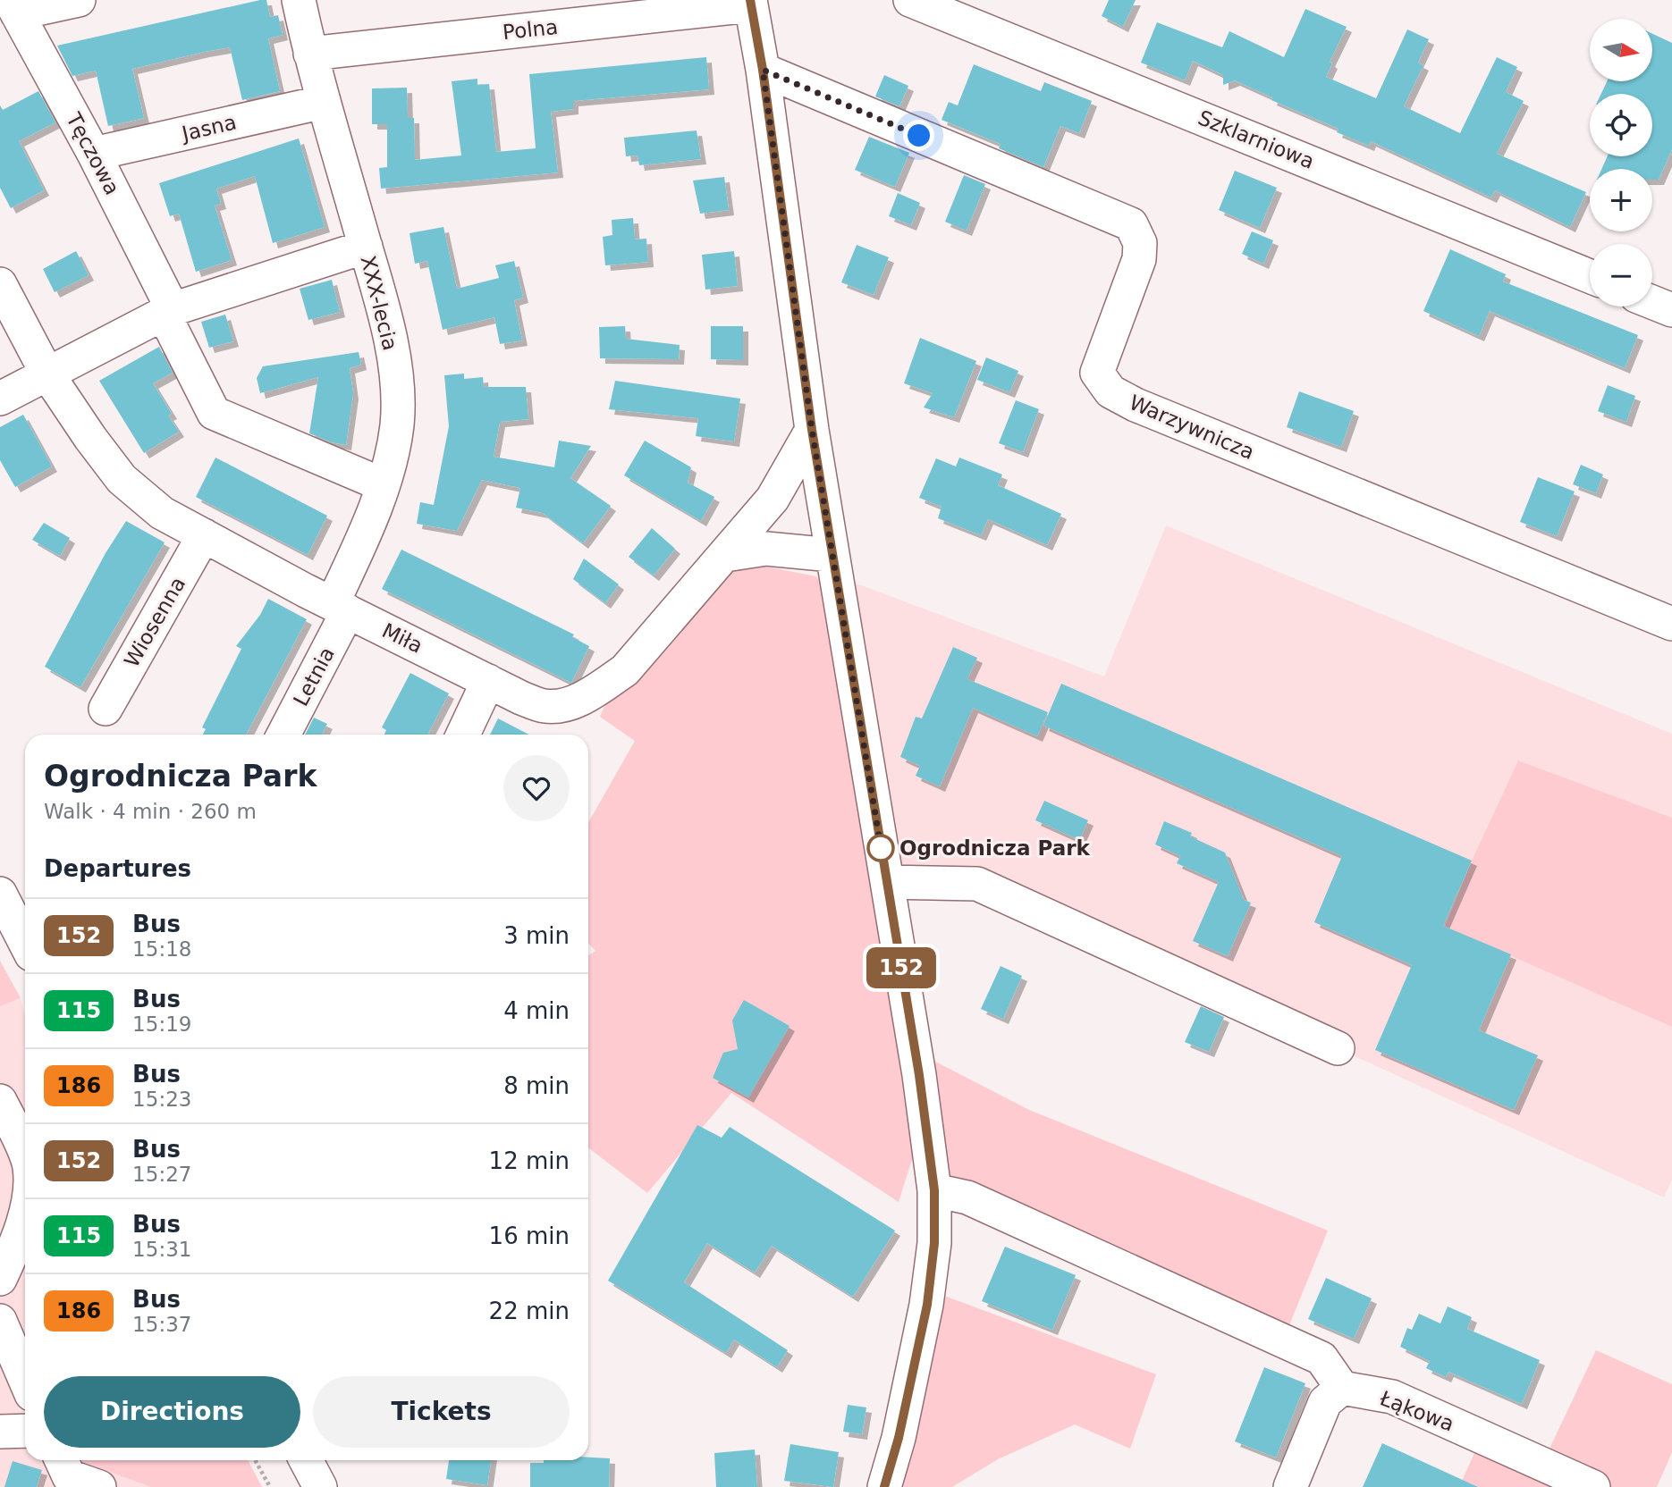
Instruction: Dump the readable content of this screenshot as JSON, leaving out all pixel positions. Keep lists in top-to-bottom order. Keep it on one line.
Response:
{"streets":{"street":["Polna","Jasna","Szklarniowa","Tęczowa","XXX-lecia","Warzywnicza","Wiosenna","Miła","Letnia","Łąkowa"]},"crossings":[["Polna","XXX-lecia"],["Jasna","Tęczowa"],["Jasna","XXX-lecia"],["Tęczowa","XXX-lecia"],["XXX-lecia","Miła"],["XXX-lecia","Letnia"],["Wiosenna","Miła"],["Miła","Letnia"]],"places":["Ogrodnicza Park"],"lines":["bus line 152"],"north":"right","page":{"on_map":"152","map_buttons":["+","−"],"heading":[["Ogrodnicza Park","Walk · 4 min · 260 m"],"Departures"],"list":[{"mark":"152","name":"Bus","note":"15:18","value":"3 min"},{"mark":"115","name":"Bus","note":"15:19","value":"4 min"},{"mark":"186","name":"Bus","note":"15:23","value":"8 min"},{"mark":"152","name":"Bus","note":"15:27","value":"12 min"},{"mark":"115","name":"Bus","note":"15:31","value":"16 min"},{"mark":"186","name":"Bus","note":"15:37","value":"22 min"}],"buttons":["Directions","Tickets"]}}
